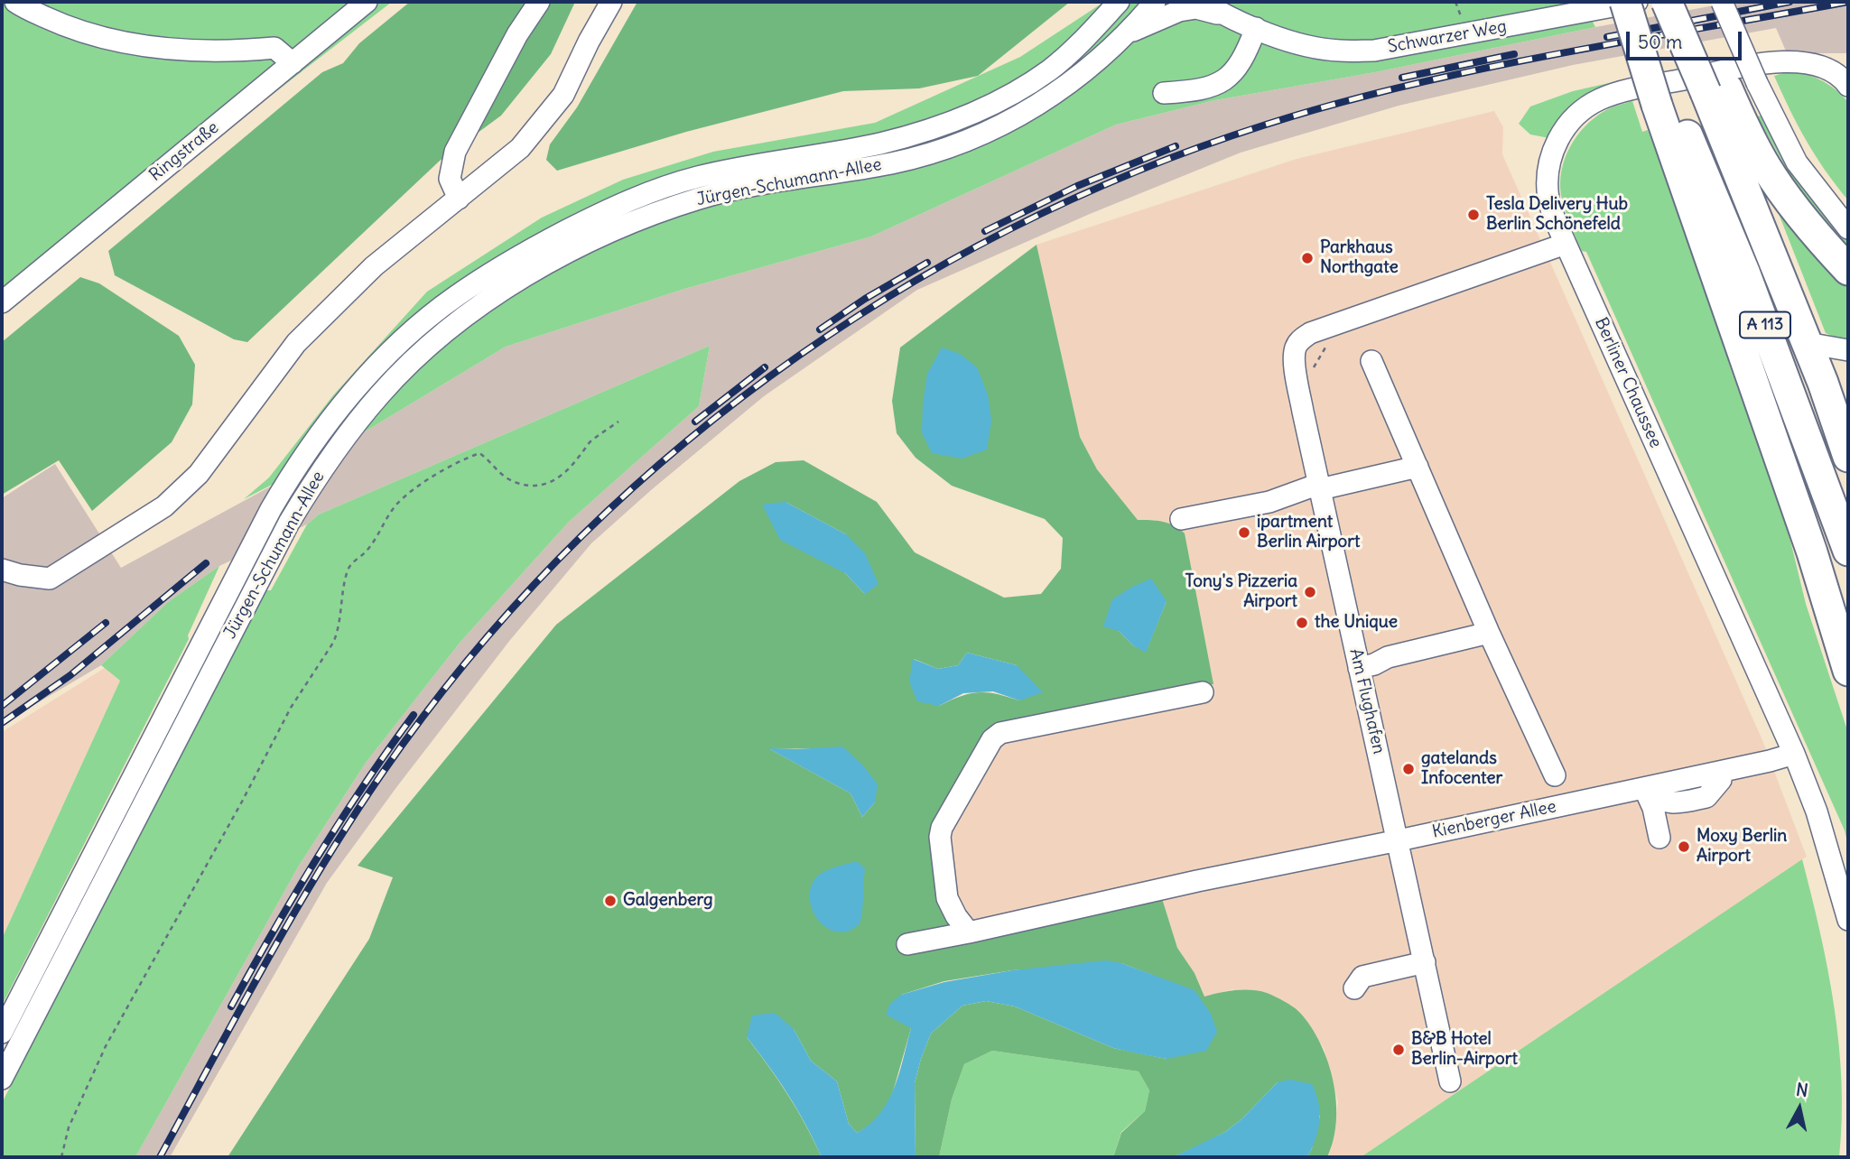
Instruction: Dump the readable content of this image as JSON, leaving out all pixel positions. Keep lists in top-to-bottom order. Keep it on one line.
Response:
{"streets":{"highway":["A 113"],"street":["Schwarzer Weg","Ringstraße","Jürgen-Schumann-Allee","Berliner Chaussee","Am Flughafen","Kienberger Allee"]},"crossings":[["Berliner Chaussee","Am Flughafen"],["Berliner Chaussee","Kienberger Allee"],["Am Flughafen","Kienberger Allee"]],"places":["Tesla Delivery Hub Berlin Schönefeld","Parkhaus Northgate","ipartment Berlin Airport","Tony's Pizzeria Airport","the Unique","gatelands Infocenter","Moxy Berlin Airport","Galgenberg","B&B Hotel Berlin-Airport"],"scale_bar":"50 m","north":"top"}
